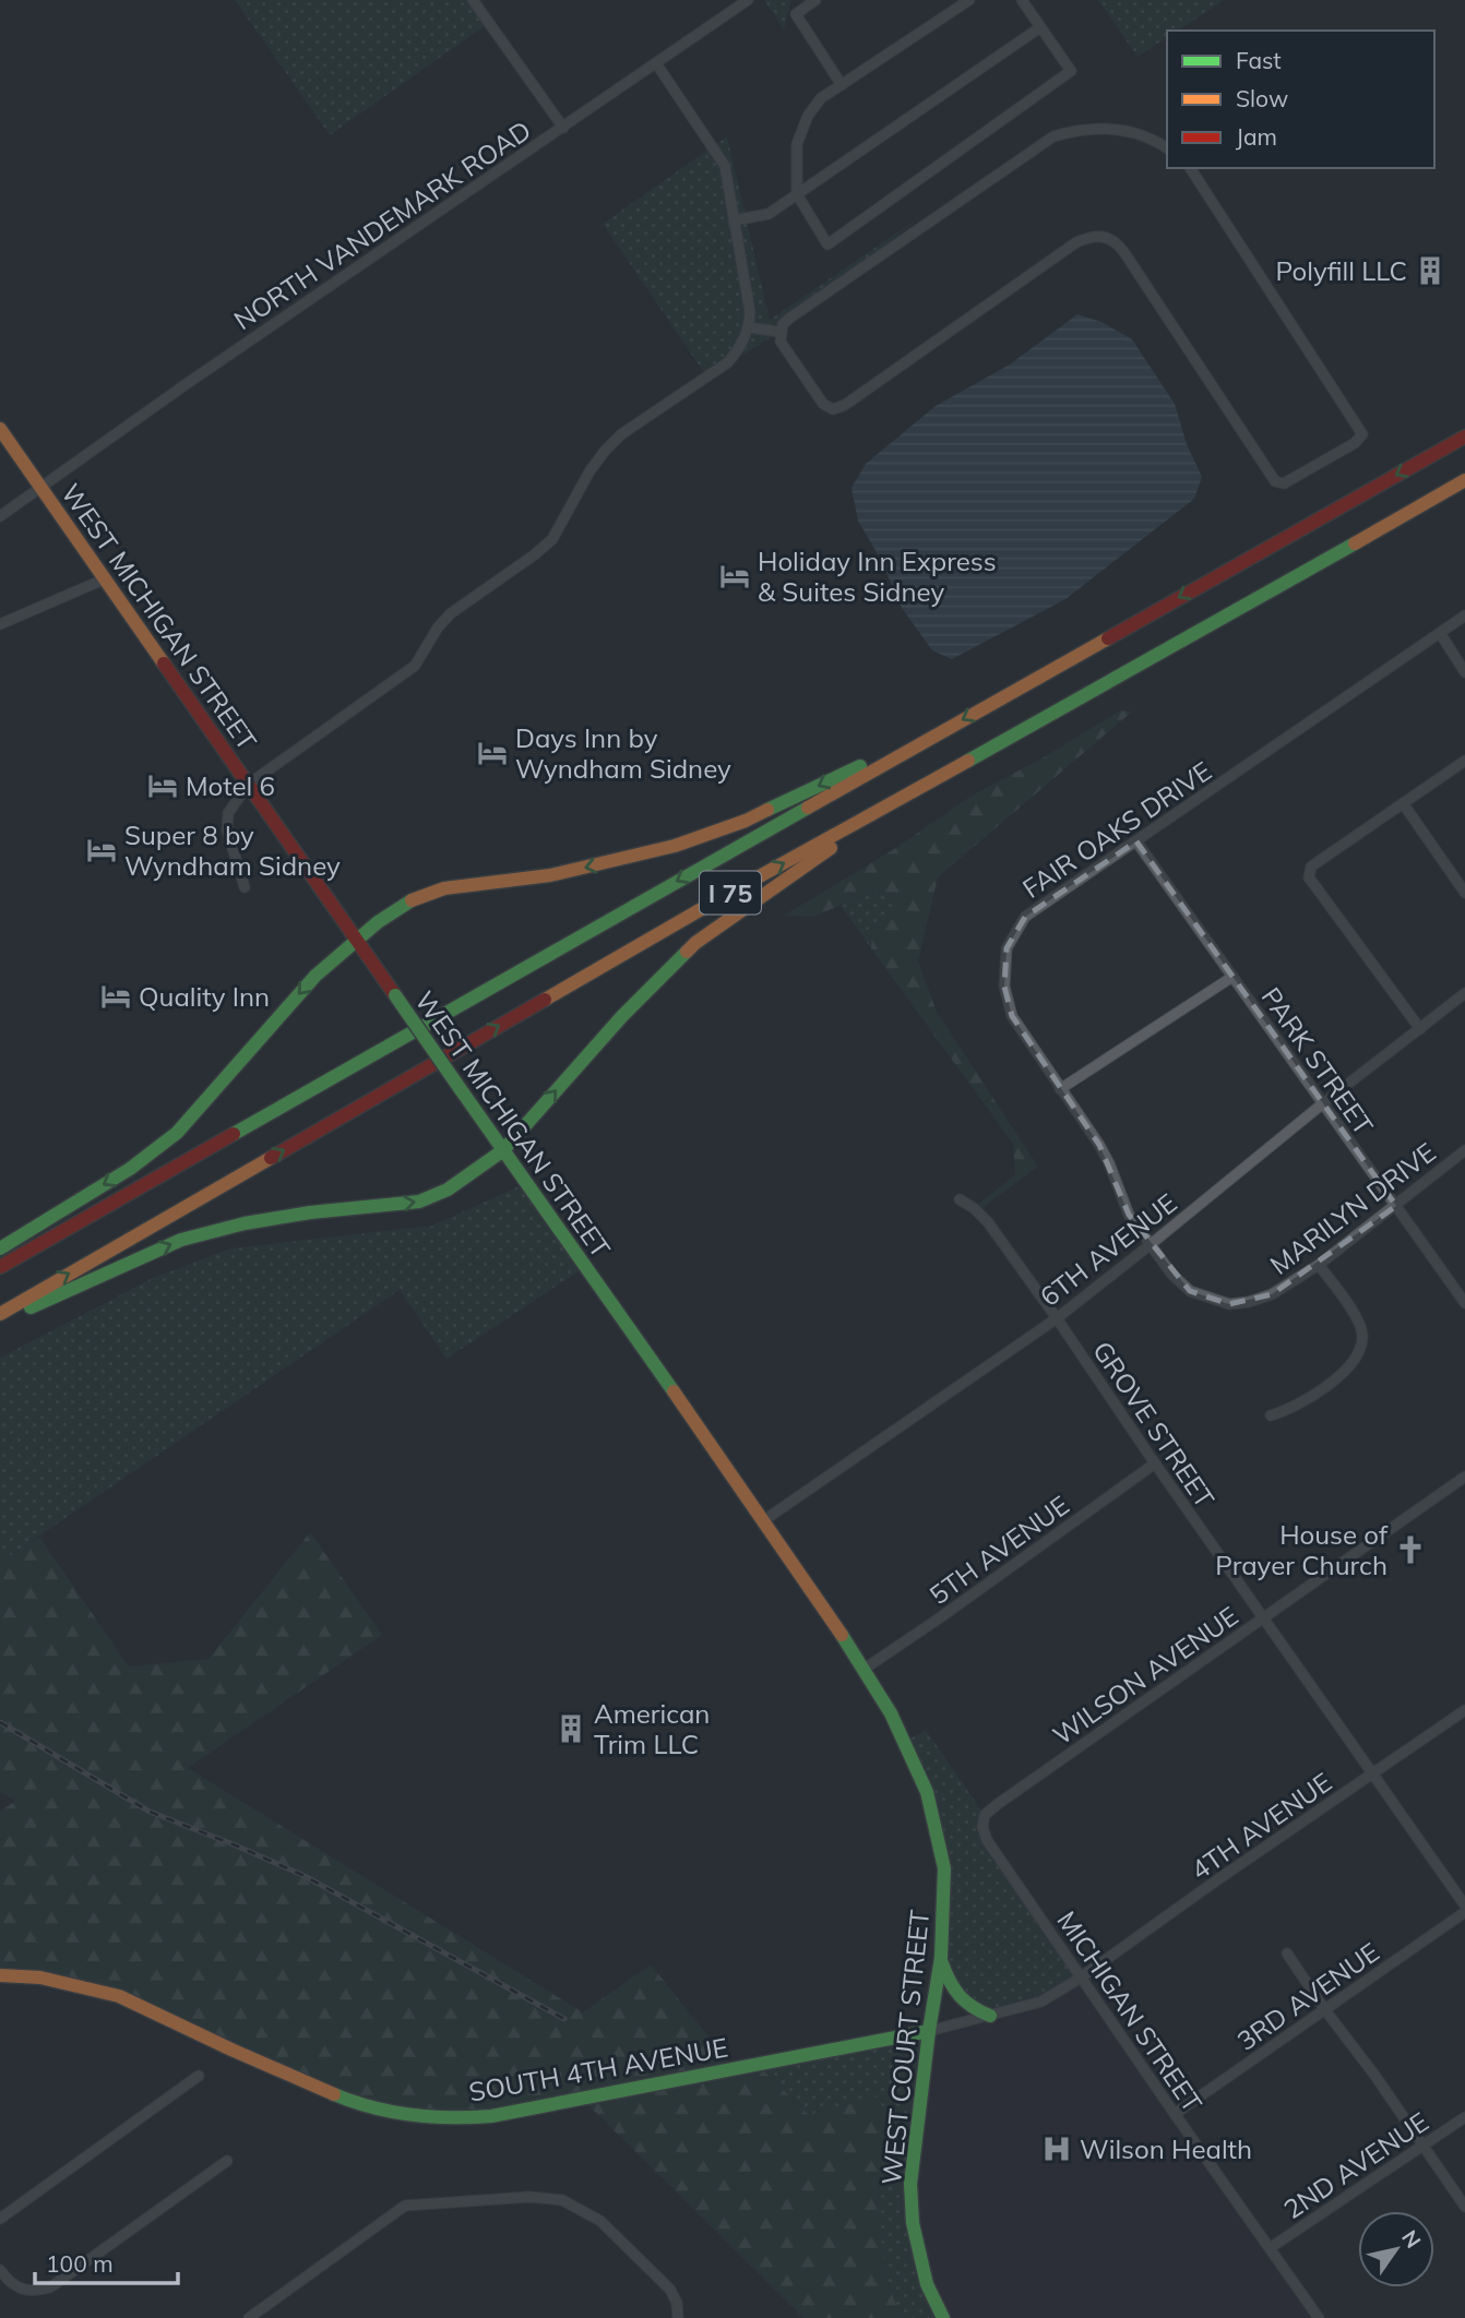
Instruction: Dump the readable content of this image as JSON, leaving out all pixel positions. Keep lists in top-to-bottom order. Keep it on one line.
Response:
{"streets":{"main road":["WEST MICHIGAN STREET","I 75","WEST COURT STREET","SOUTH 4TH AVENUE"],"street":["NORTH VANDEMARK ROAD","FAIR OAKS DRIVE","PARK STREET","MARILYN DRIVE","6TH AVENUE","GROVE STREET","5TH AVENUE","WILSON AVENUE","4TH AVENUE","3RD AVENUE","MICHIGAN STREET","2ND AVENUE"]},"crossings":[["NORTH VANDEMARK ROAD","WEST MICHIGAN STREET"],["WEST MICHIGAN STREET","6TH AVENUE"],["WEST MICHIGAN STREET","5TH AVENUE"],["WEST MICHIGAN STREET","WEST COURT STREET"],["FAIR OAKS DRIVE","PARK STREET"],["FAIR OAKS DRIVE","MARILYN DRIVE"],["FAIR OAKS DRIVE","6TH AVENUE"],["PARK STREET","MARILYN DRIVE"],["PARK STREET","6TH AVENUE"],["MARILYN DRIVE","6TH AVENUE"],["6TH AVENUE","GROVE STREET"],["GROVE STREET","5TH AVENUE"],["GROVE STREET","WILSON AVENUE"],["GROVE STREET","4TH AVENUE"],["WILSON AVENUE","MICHIGAN STREET"],["4TH AVENUE","MICHIGAN STREET"],["4TH AVENUE","SOUTH 4TH AVENUE"],["3RD AVENUE","MICHIGAN STREET"],["MICHIGAN STREET","SOUTH 4TH AVENUE"],["MICHIGAN STREET","2ND AVENUE"],["WEST COURT STREET","SOUTH 4TH AVENUE"]],"places":{"building":["Polyfill LLC","American Trim LLC"],"hotel":["Holiday Inn Express & Suites Sidney","Days Inn by Wyndham Sidney","Motel 6","Super 8 by Wyndham Sidney","Quality Inn"],"church":["House of Prayer Church"],"hospital":["Wilson Health"]},"legend":["Fast","Slow","Jam"],"scale_bar":"100 m","north":"top right"}
